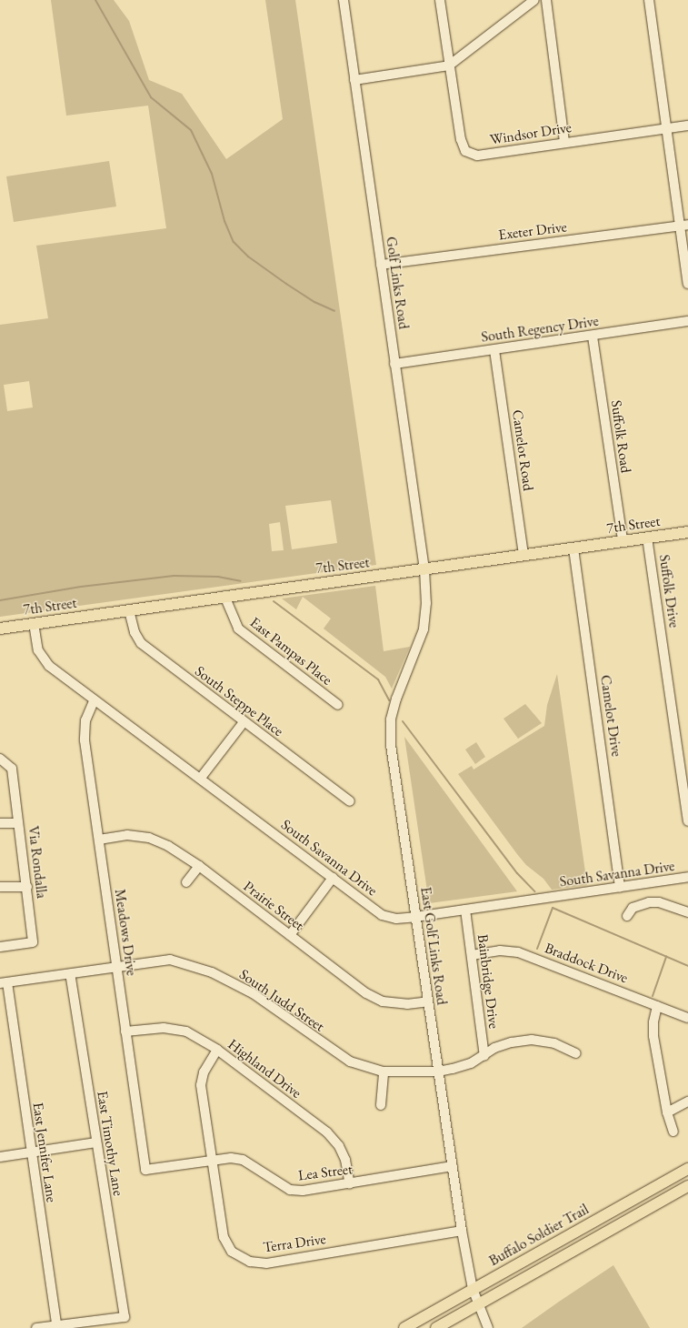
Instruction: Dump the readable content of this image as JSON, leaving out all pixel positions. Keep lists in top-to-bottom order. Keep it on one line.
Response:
{"streets":{"main road":["7th Street","Buffalo Soldier Trail"],"street":["Windsor Drive","Exeter Drive","Golf Links Road","South Regency Drive","Suffolk Road","Camelot Road","Suffolk Drive","East Pampas Place","South Steppe Place","Camelot Drive","South Savanna Drive","Via Rondalla","Prairie Street","Meadows Drive","East Golf Links Road","Braddock Drive","Bainbridge Drive","South Judd Street","Highland Drive","East Timothy Lane","East Jennifer Lane","Lea Street","Terra Drive"]},"crossings":[["Exeter Drive","Golf Links Road"],["Golf Links Road","South Regency Drive"],["Golf Links Road","7th Street"],["Golf Links Road","East Golf Links Road"],["South Regency Drive","Suffolk Road"],["South Regency Drive","Camelot Road"],["Suffolk Road","7th Street"],["Camelot Road","7th Street"],["7th Street","Suffolk Drive"],["7th Street","East Pampas Place"],["7th Street","South Steppe Place"],["7th Street","Camelot Drive"],["7th Street","South Savanna Drive"],["7th Street","East Golf Links Road"],["Camelot Drive","South Savanna Drive"],["South Savanna Drive","Meadows Drive"],["South Savanna Drive","East Golf Links Road"],["South Savanna Drive","Bainbridge Drive"],["Prairie Street","Meadows Drive"],["Prairie Street","East Golf Links Road"],["Meadows Drive","South Judd Street"],["Meadows Drive","Highland Drive"],["Meadows Drive","Lea Street"],["East Golf Links Road","South Judd Street"],["East Golf Links Road","Lea Street"],["East Golf Links Road","Buffalo Soldier Trail"],["East Golf Links Road","Terra Drive"],["Braddock Drive","Bainbridge Drive"],["Bainbridge Drive","South Judd Street"],["South Judd Street","East Timothy Lane"],["South Judd Street","East Jennifer Lane"],["Highland Drive","Lea Street"],["Highland Drive","Terra Drive"],["East Timothy Lane","East Jennifer Lane"],["Lea Street","Terra Drive"]]}
